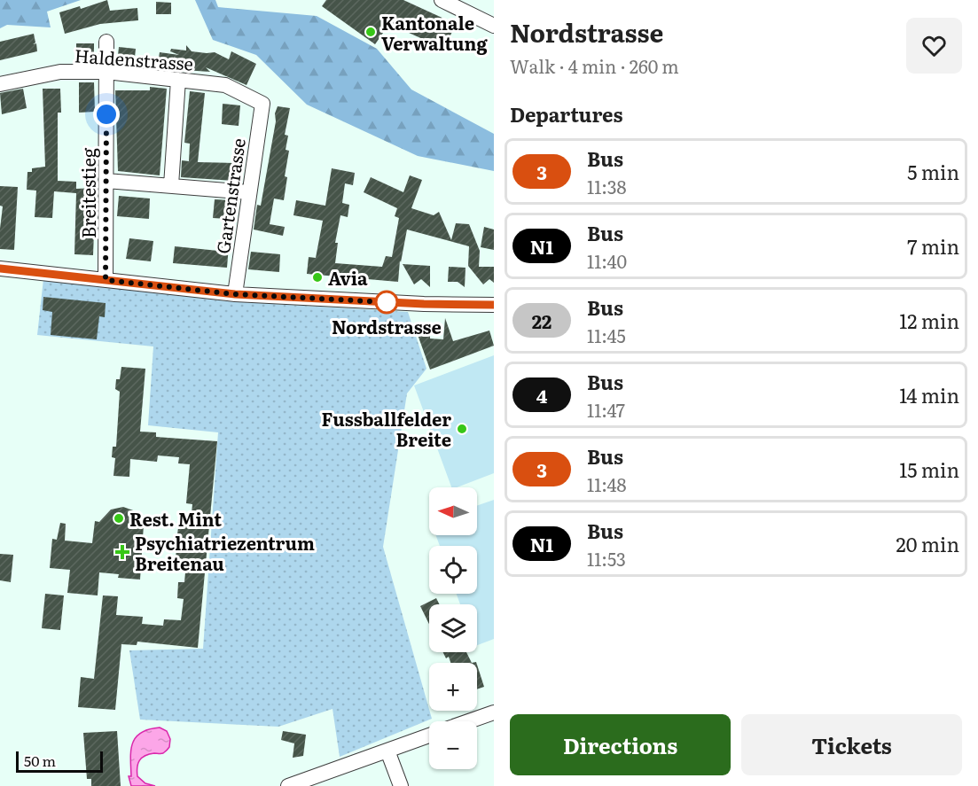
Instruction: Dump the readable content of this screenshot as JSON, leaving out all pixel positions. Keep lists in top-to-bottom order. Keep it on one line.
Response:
{"streets":{"street":["Haldenstrasse","Breitestieg","Gartenstrasse"]},"crossings":[["Haldenstrasse","Breitestieg"],["Haldenstrasse","Gartenstrasse"]],"places":{"other":["Kantonale Verwaltung","Avia","Nordstrasse","Fussballfelder Breite","Rest. Mint"],"health":["Psychiatriezentrum Breitenau"]},"lines":["bus line 3"],"scale_bar":"50 m","north":"left","page":{"heading":[["Nordstrasse","Walk · 4 min · 260 m"],"Departures"],"list":[{"mark":"3","name":"Bus","note":"11:38","value":"5 min"},{"mark":"N1","name":"Bus","note":"11:40","value":"7 min"},{"mark":"22","name":"Bus","note":"11:45","value":"12 min"},{"mark":"4","name":"Bus","note":"11:47","value":"14 min"},{"mark":"3","name":"Bus","note":"11:48","value":"15 min"},{"mark":"N1","name":"Bus","note":"11:53","value":"20 min"}],"map_buttons":["+","−"],"buttons":["Directions","Tickets"],"scale":"50 m"}}
